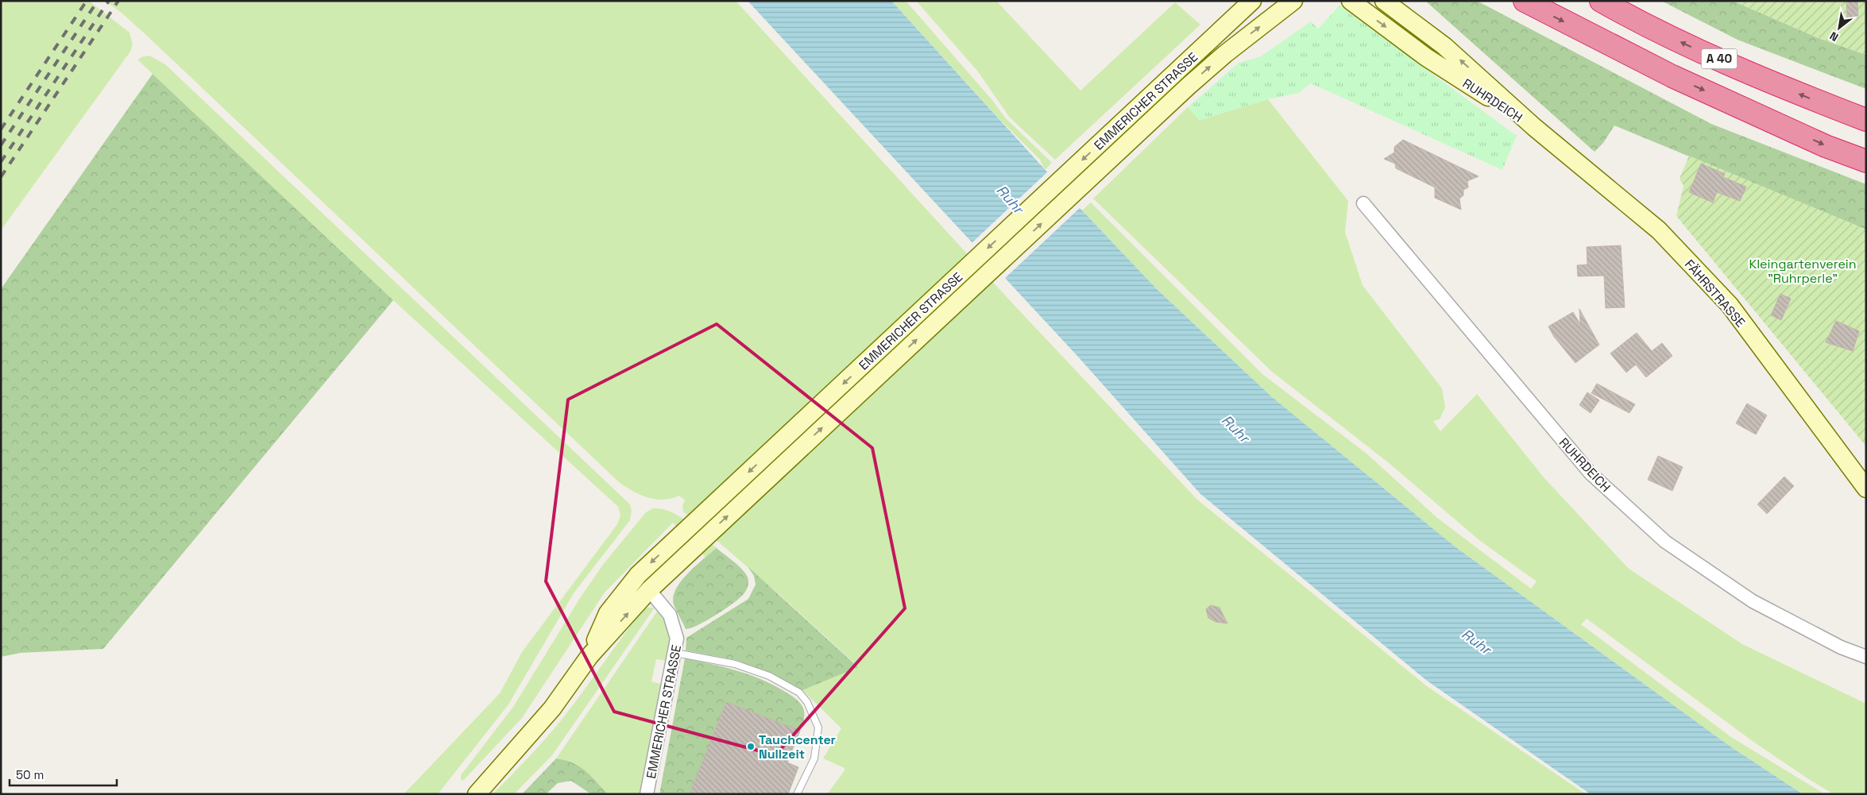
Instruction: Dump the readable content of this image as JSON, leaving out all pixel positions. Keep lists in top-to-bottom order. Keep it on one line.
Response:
{"streets":{"highway":["A 40"],"main road":["RUHRDEICH","EMMERICHER STRASSE","FÄHRSTRASSE"]},"crossings":[["RUHRDEICH","FÄHRSTRASSE"]],"water":["Ruhr"],"parks":["Kleingartenverein \"Ruhrperle\""],"places":["Tauchcenter Nullzeit"],"scale_bar":"50 m","north":"bottom left"}
